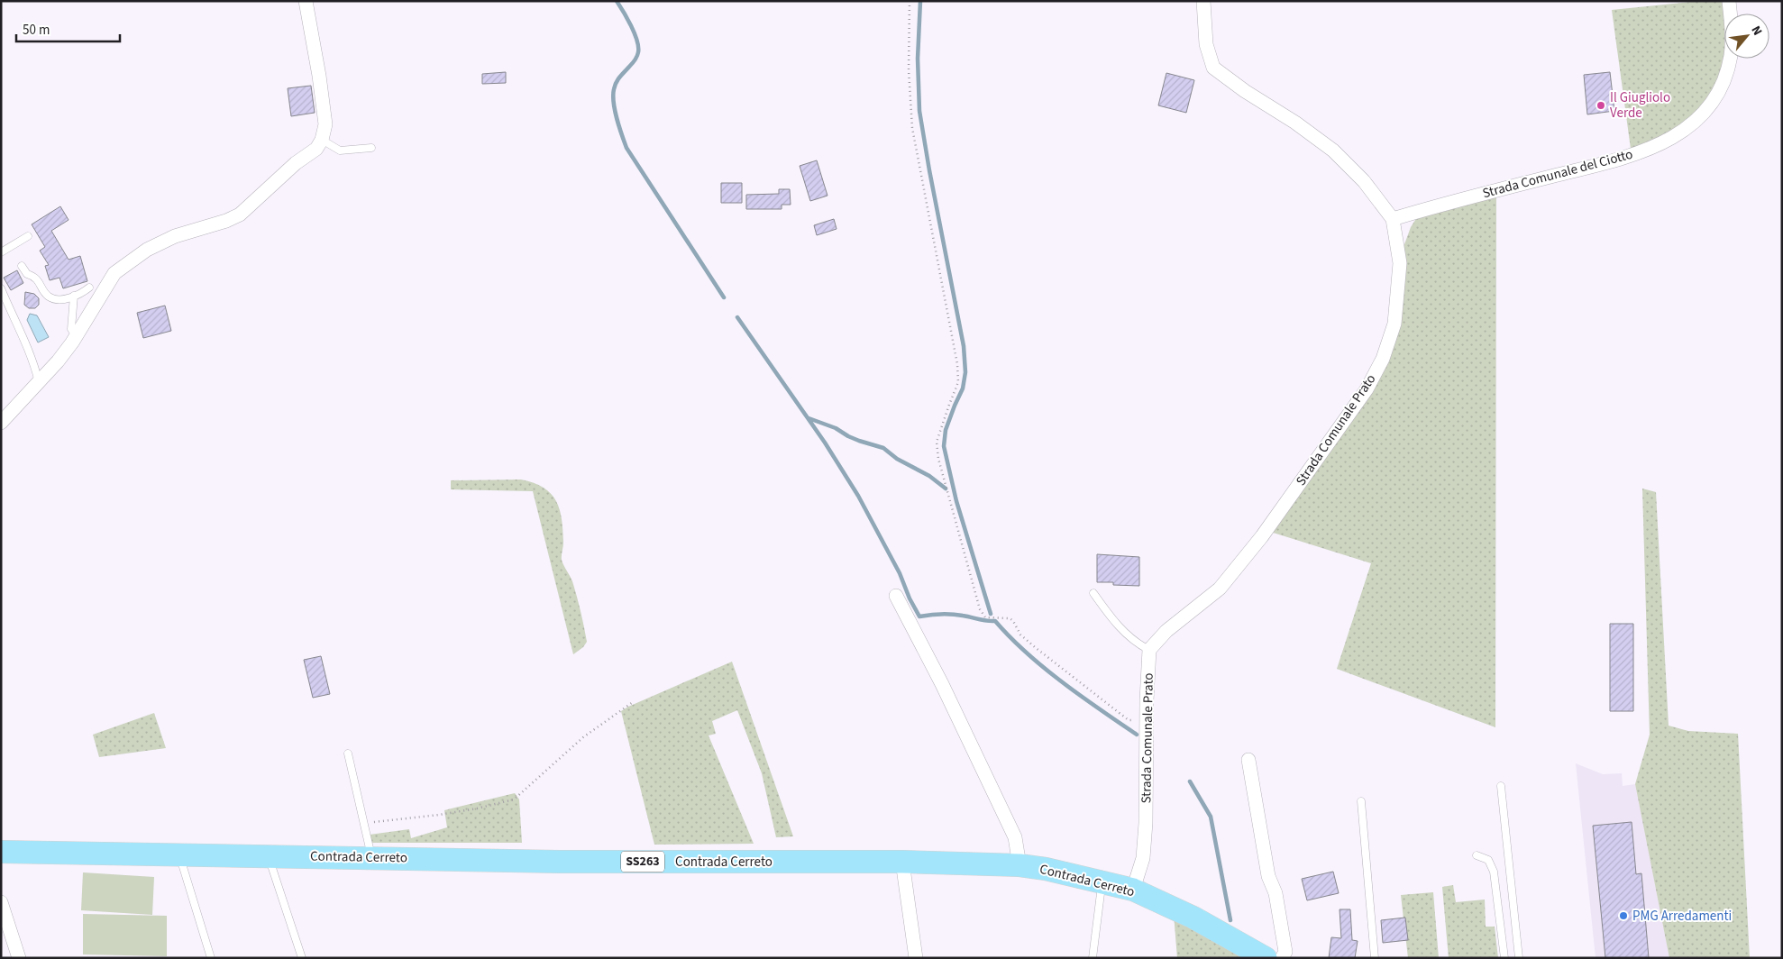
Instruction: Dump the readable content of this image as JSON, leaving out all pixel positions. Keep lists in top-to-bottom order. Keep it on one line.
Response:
{"streets":{"main road":["Contrada Cerreto","SS263"],"street":["Strada Comunale del Ciotto","Strada Comunale Prato"]},"crossings":[["Strada Comunale del Ciotto","Strada Comunale Prato"],["Strada Comunale Prato","Contrada Cerreto"]],"places":["Il Giugliolo Verde","PMG Arredamenti"],"scale_bar":"50 m","north":"top right"}
